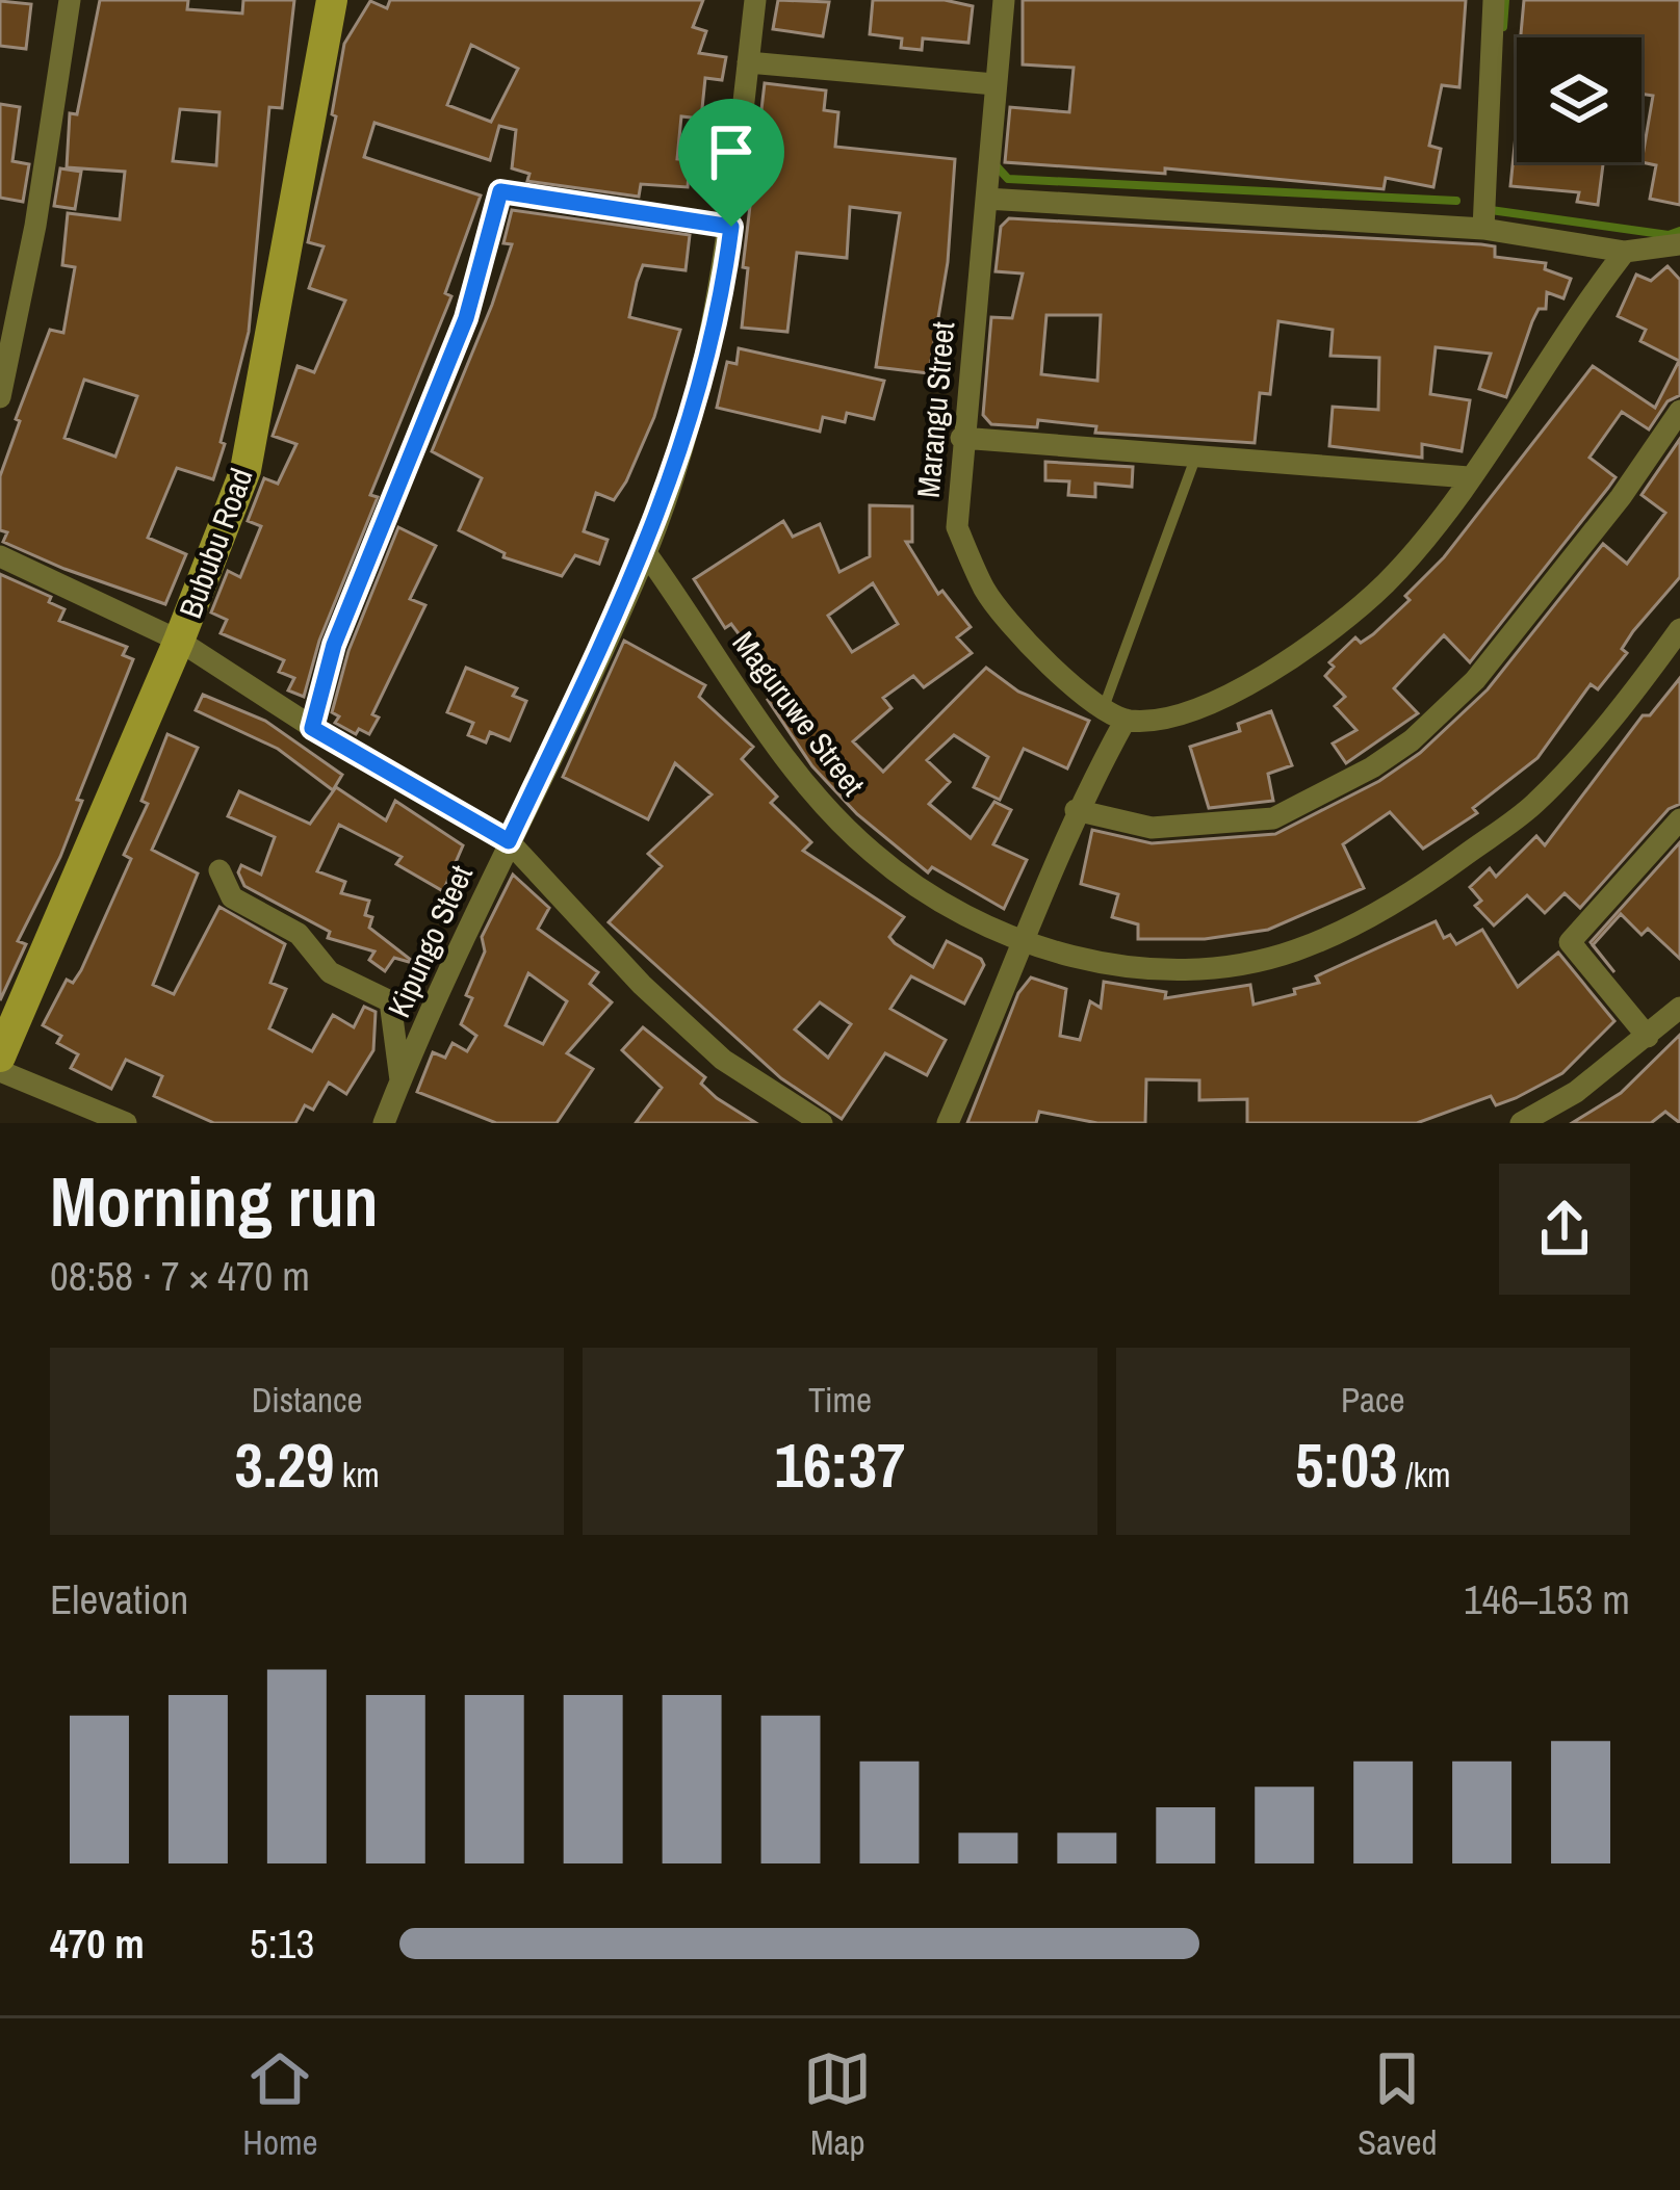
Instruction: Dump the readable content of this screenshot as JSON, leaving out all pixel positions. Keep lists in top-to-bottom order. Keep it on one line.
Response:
{"streets":{"street":["Marangu Street","Bububu Road","Maguruwe Street","Kipungo Steet"]},"crossings":[["Maguruwe Street","Kipungo Steet"]],"page":{"heading":["Morning run","08:58 · 7 × 470 m"],"stats":[["Distance","3.29 km"],["Time","16:37"],["Pace","5:03 /km"]],"chart":["Elevation","146–153 m"],"list":[{"name":"470 m","note":"5:13"}],"tabs":["Home","Map","Saved"]}}
